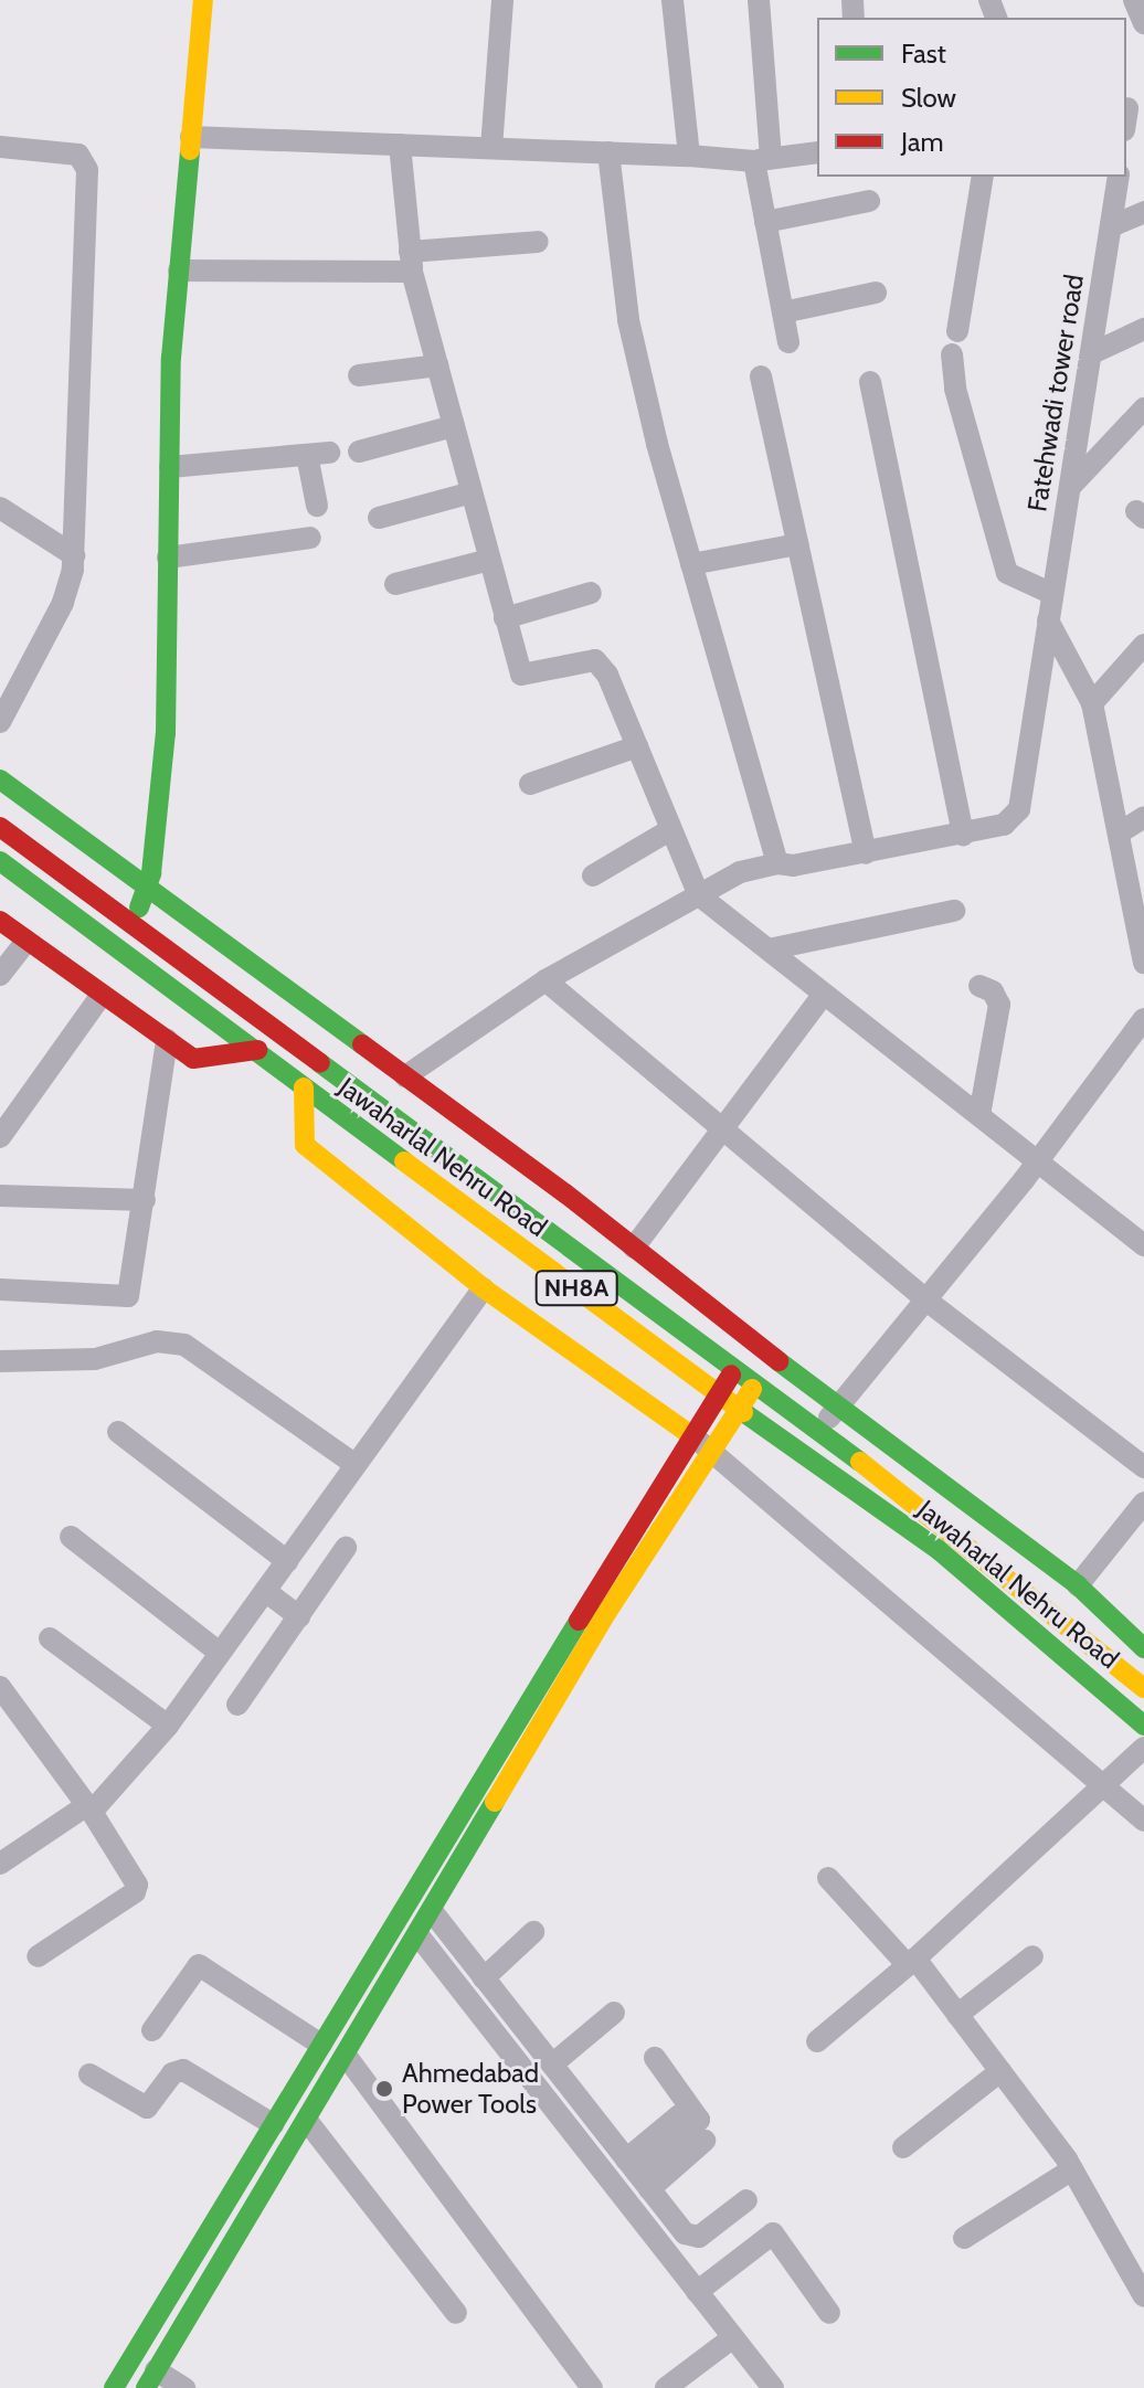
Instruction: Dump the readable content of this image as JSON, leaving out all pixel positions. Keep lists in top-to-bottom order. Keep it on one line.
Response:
{"streets":{"street":["Fatehwadi tower road","Jawaharlal Nehru Road","NH8A"]},"places":["Ahmedabad Power Tools"],"legend":["Fast","Slow","Jam"]}
